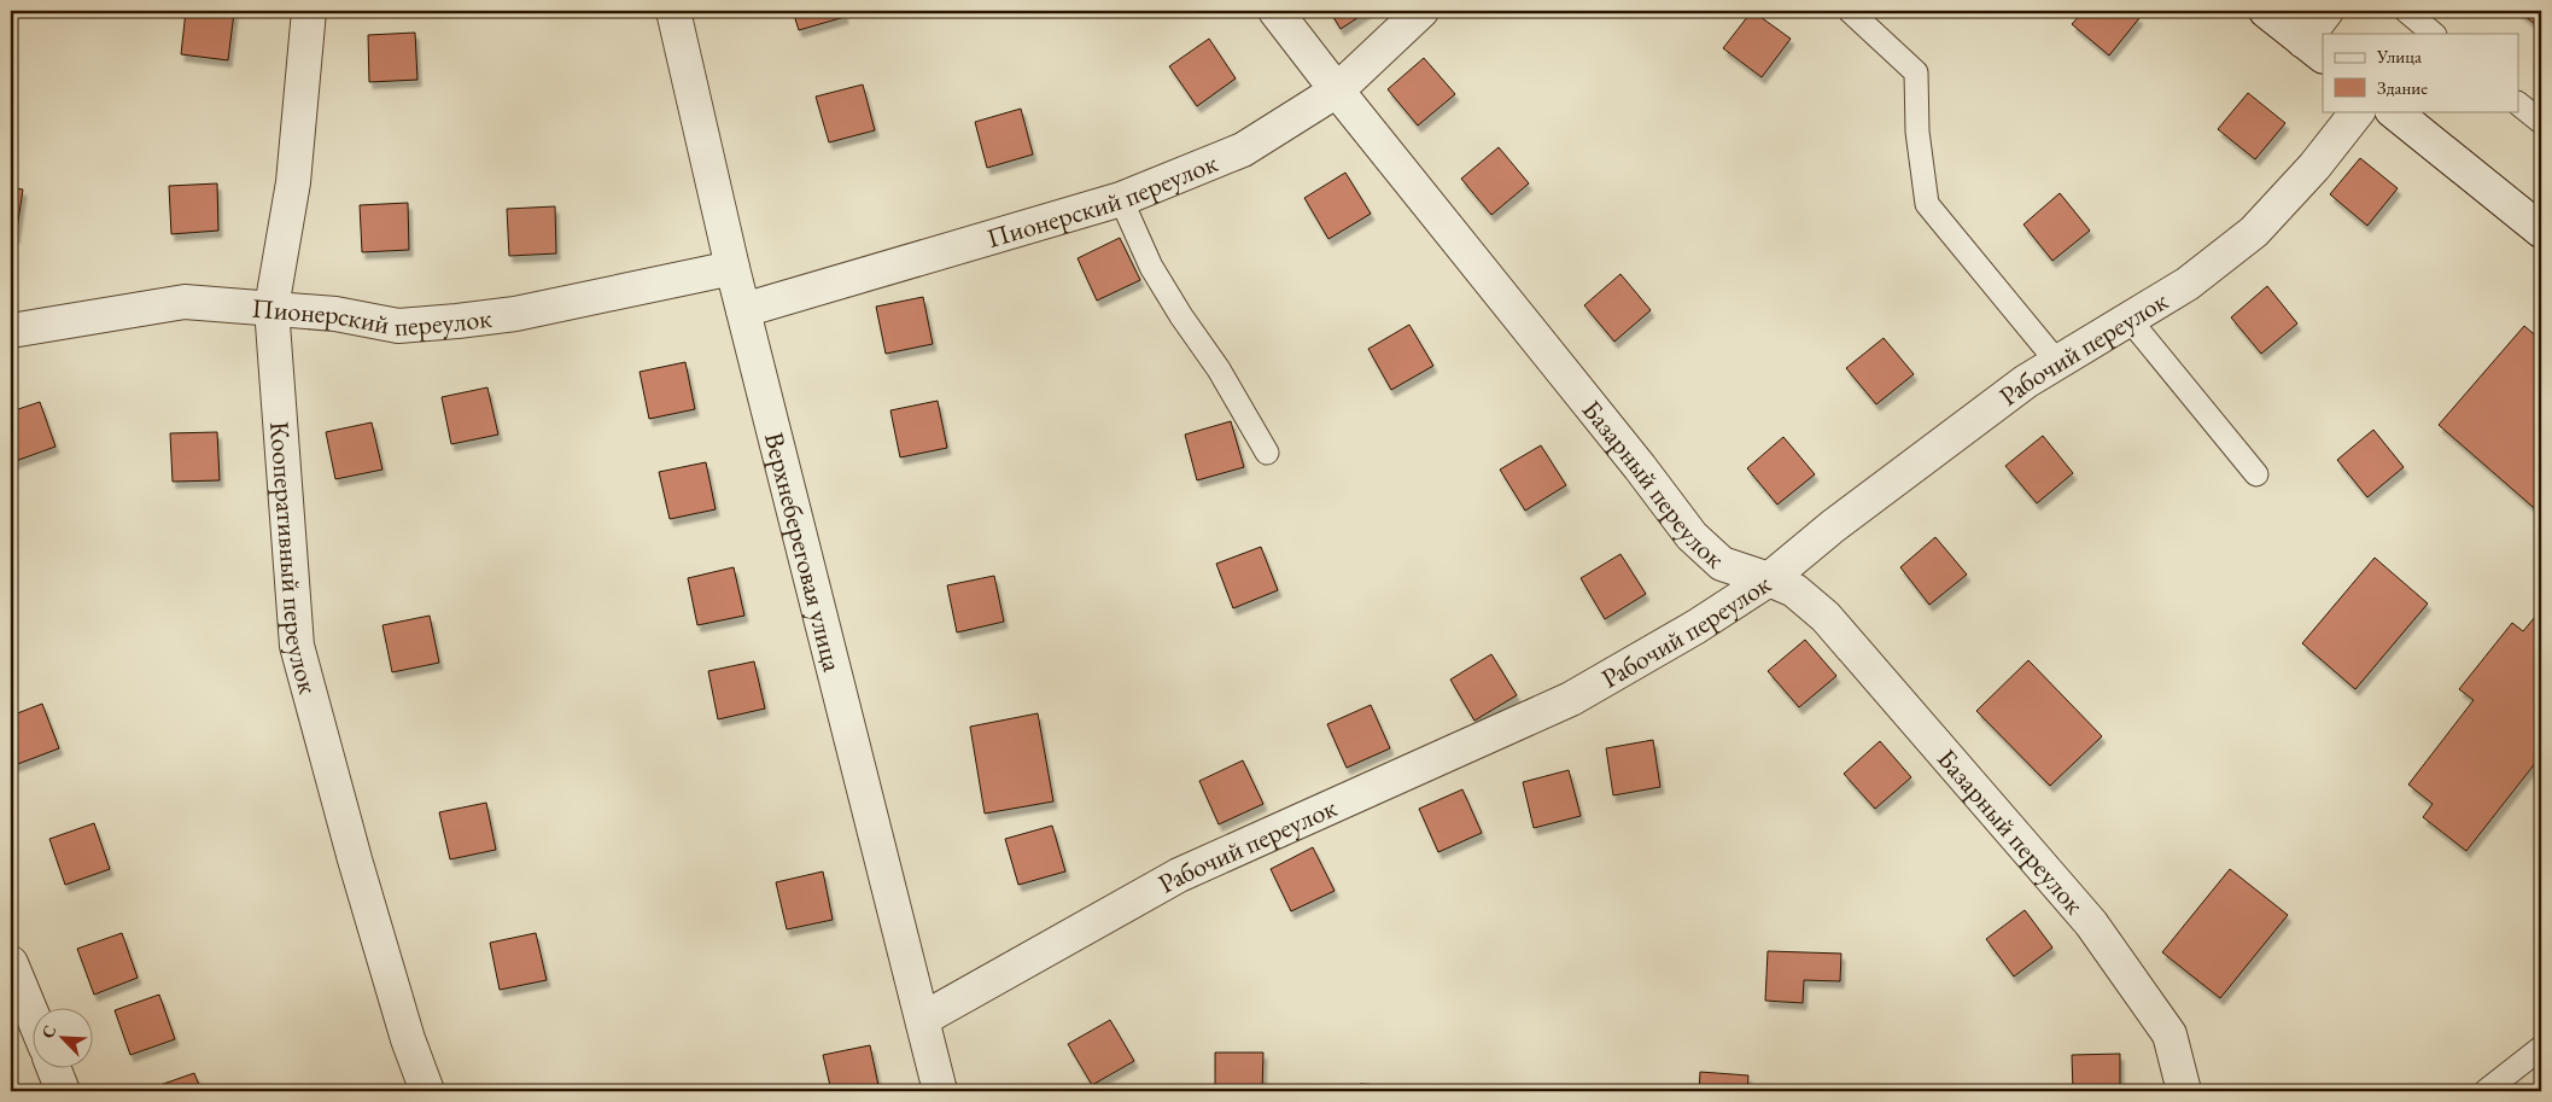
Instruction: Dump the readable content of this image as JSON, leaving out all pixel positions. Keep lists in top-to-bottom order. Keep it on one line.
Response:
{"streets":{"street":["Пионерский переулок","Рабочий переулок","Базарный переулок","Верхнебереговая улица","Кооперативный переулок"]},"crossings":[["Пионерский переулок","Базарный переулок"],["Пионерский переулок","Верхнебереговая улица"],["Пионерский переулок","Кооперативный переулок"],["Рабочий переулок","Базарный переулок"],["Рабочий переулок","Верхнебереговая улица"]],"legend":["Улица","Здание"],"north":"top left"}
